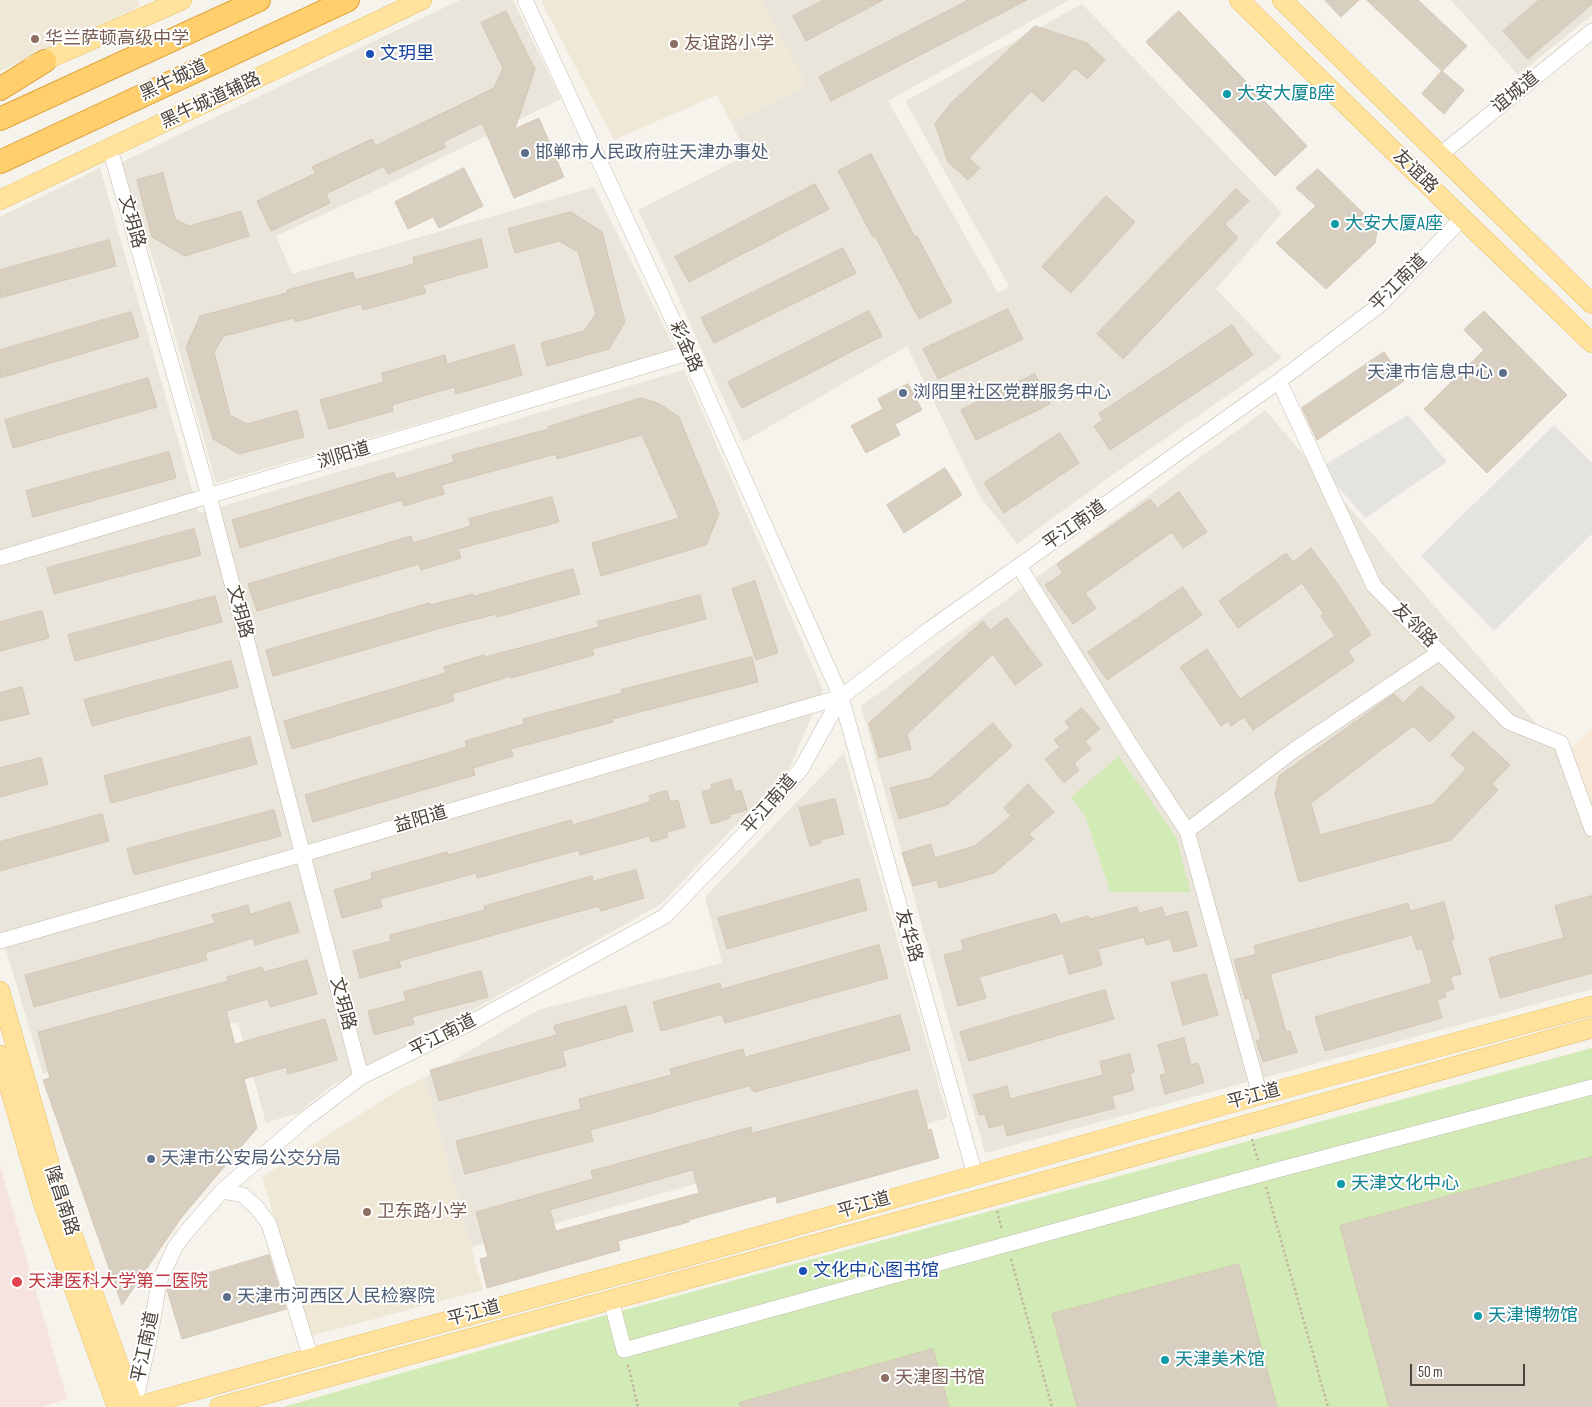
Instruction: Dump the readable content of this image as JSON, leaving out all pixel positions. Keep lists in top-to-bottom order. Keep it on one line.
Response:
{"streets":{"highway":["黑牛城道"],"main road":["黑牛城道辅路","友谊路","平江道","隆昌南路"],"street":["谊城道","文玥路","平江南道","彩金路","浏阳道","友邻路","益阳道","友华路"]},"crossings":[["谊城道","友谊路"],["黑牛城道辅路","文玥路"],["友谊路","平江南道"],["文玥路","平江南道"],["文玥路","浏阳道"],["文玥路","益阳道"],["平江南道","彩金路"],["平江南道","友邻路"],["平江南道","益阳道"],["平江南道","友华路"],["平江南道","平江道"],["平江南道","隆昌南路"],["彩金路","浏阳道"],["彩金路","益阳道"],["彩金路","友华路"],["益阳道","友华路"],["友华路","平江道"],["平江道","隆昌南路"]],"places":["华兰萨顿高级中学","友谊路小学","文玥里","大安大厦B座","邯郸市人民政府驻天津办事处","大安大厦A座","天津市信息中心","浏阳里社区党群服务中心","天津市公安局公交分局","天津文化中心","卫东路小学","文化中心图书馆","天津医科大学第二医院","天津市河西区人民检察院","天津博物馆","天津美术馆","天津图书馆"],"scale_bar":"50 m"}
